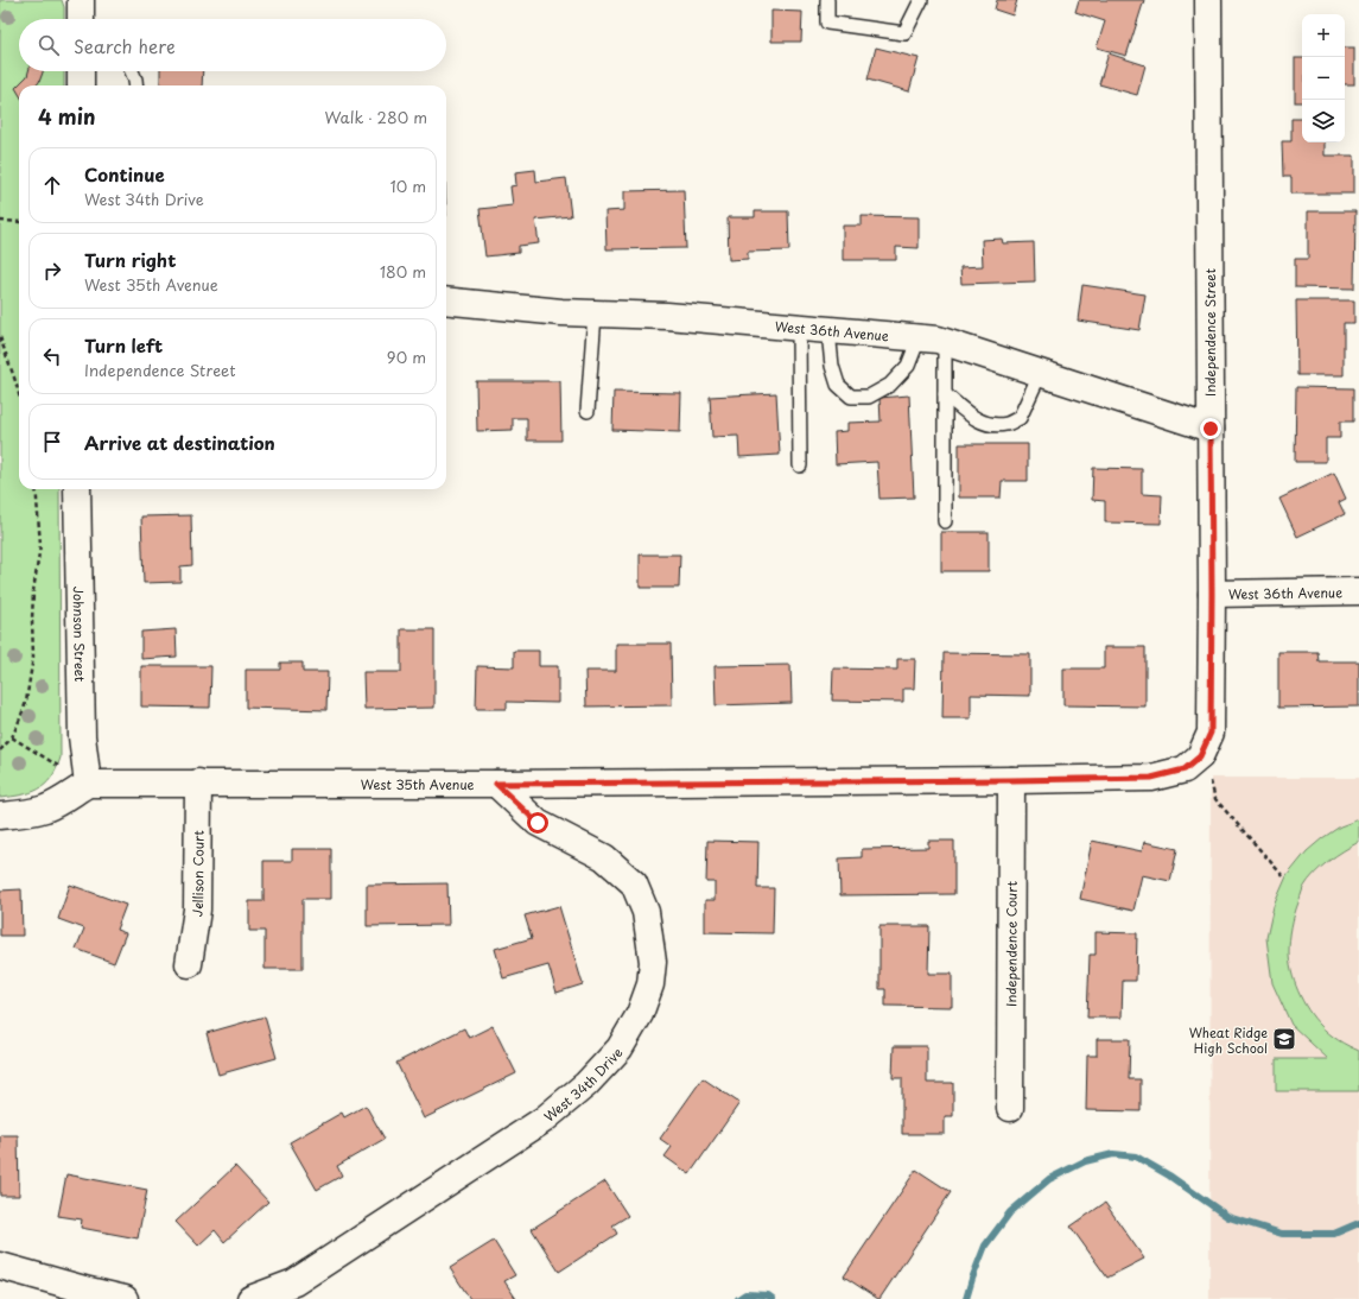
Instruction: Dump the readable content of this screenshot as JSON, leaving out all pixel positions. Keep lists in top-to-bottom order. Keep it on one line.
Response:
{"streets":{"street":["West 36th Avenue","Independence Street","Johnson Street","West 35th Avenue","Jellison Court","Independence Court","West 34th Drive"]},"crossings":[["West 36th Avenue","Independence Street"],["Independence Street","West 35th Avenue"],["Johnson Street","West 35th Avenue"],["West 35th Avenue","Jellison Court"],["West 35th Avenue","Independence Court"],["West 35th Avenue","West 34th Drive"]],"places":{"school or university":["Wheat Ridge High School"]},"page":{"map_buttons":["+","−"],"search":"Search here","heading":["4 min","Walk · 280 m"],"list":[["Continue","West 34th Drive","10 m"],["Turn right","West 35th Avenue","180 m"],["Turn left","Independence Street","90 m"],"Arrive at destination"]}}
